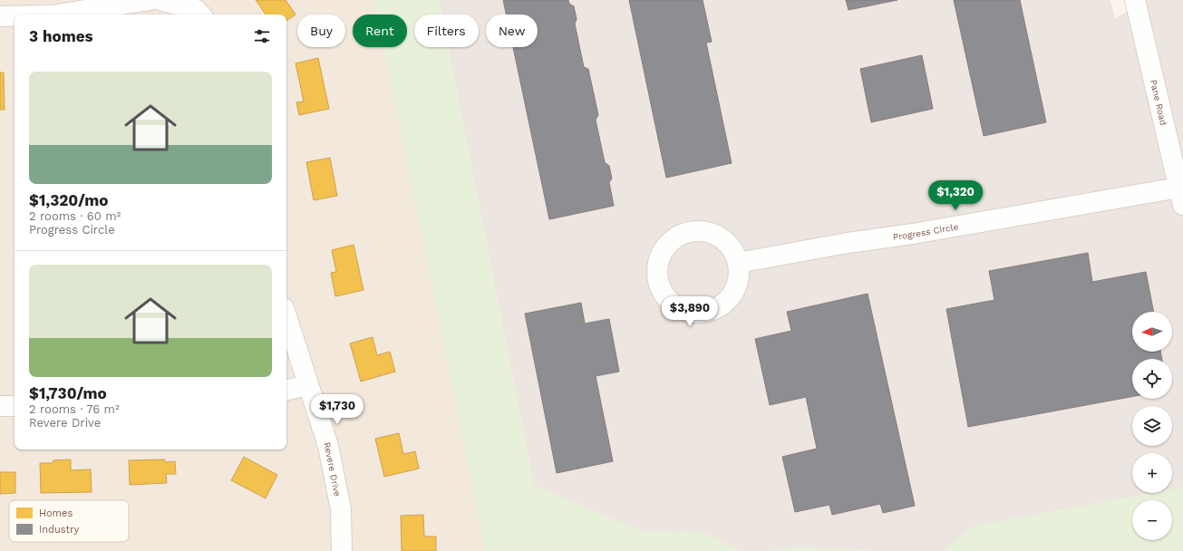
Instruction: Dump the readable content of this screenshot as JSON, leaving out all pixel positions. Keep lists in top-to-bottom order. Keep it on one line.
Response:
{"streets":{"street":["Pane Road","Progress Circle","Revere Drive"]},"crossings":[["Pane Road","Progress Circle"]],"legend":["Homes","Industry"],"north":"left","page":{"chip":["Buy","Rent","Filters","New"],"heading":"3 homes","list":[{"name":"$1,320/mo","note":"2 rooms · 60 m² · Progress Circle"},{"name":"$1,730/mo","note":"2 rooms · 76 m² · Revere Drive"}],"price":["$1,320","$3,890","$1,730"],"map_buttons":["+","−"]}}
